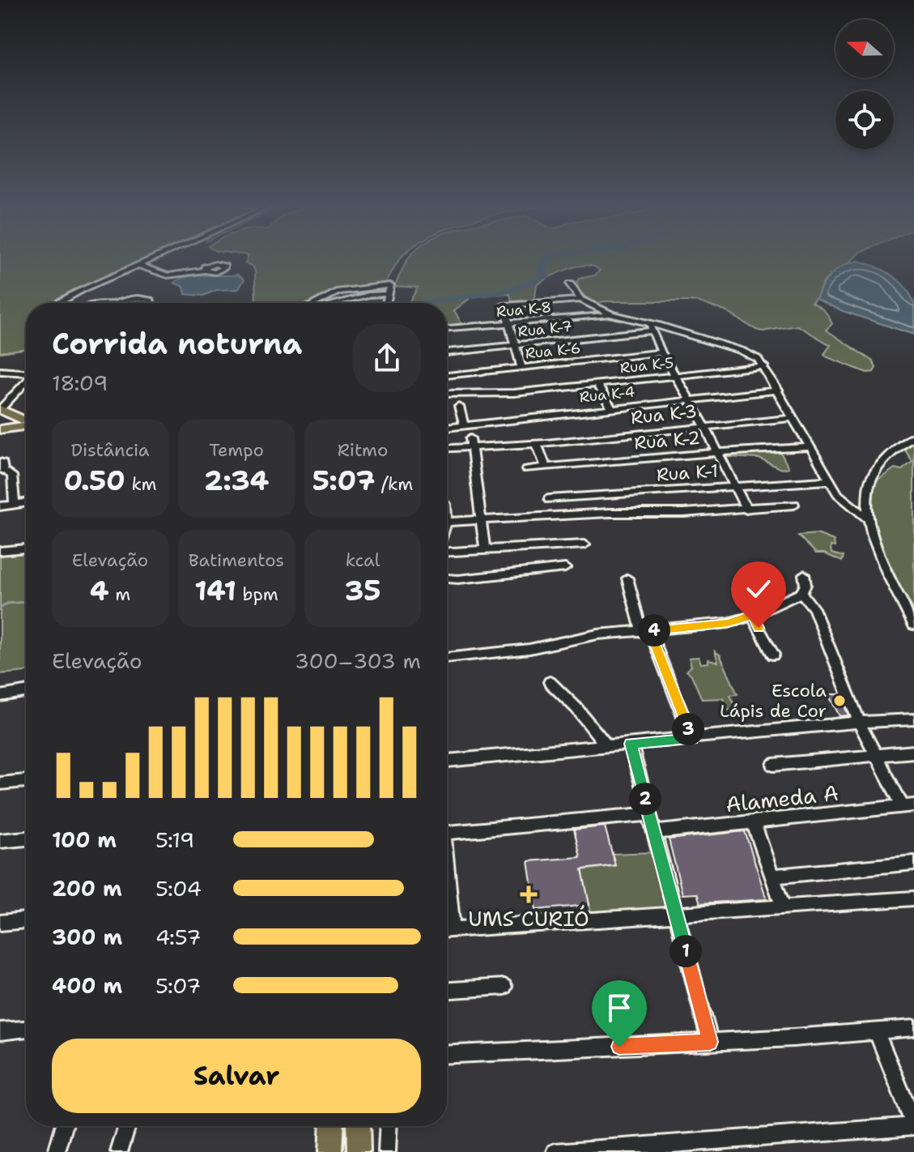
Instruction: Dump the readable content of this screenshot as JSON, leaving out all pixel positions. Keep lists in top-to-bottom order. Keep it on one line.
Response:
{"streets":{"street":["Rua K-8","Rua K-7","Rua K-6","Rua K-5","Rua K-4","Rua K-3","Rua K-2","Rua K-1","Alameda A"]},"places":{"other":["Escola Lápis de Cor"],"health":["UMS CURIÓ"]},"north":"left","page":{"heading":["Corrida noturna","18:09"],"stats":[["Distância","0.50 km"],["Tempo","2:34"],["Ritmo","5:07 /km"],["Elevação","4 m"],["Batimentos","141 bpm"],["kcal","35"]],"pins":["4","3","2","1"],"chart":["Elevação","300–303 m"],"list":[{"name":"100 m","note":"5:19"},{"name":"200 m","note":"5:04"},{"name":"300 m","note":"4:57"},{"name":"400 m","note":"5:07"}],"buttons":"Salvar"}}
